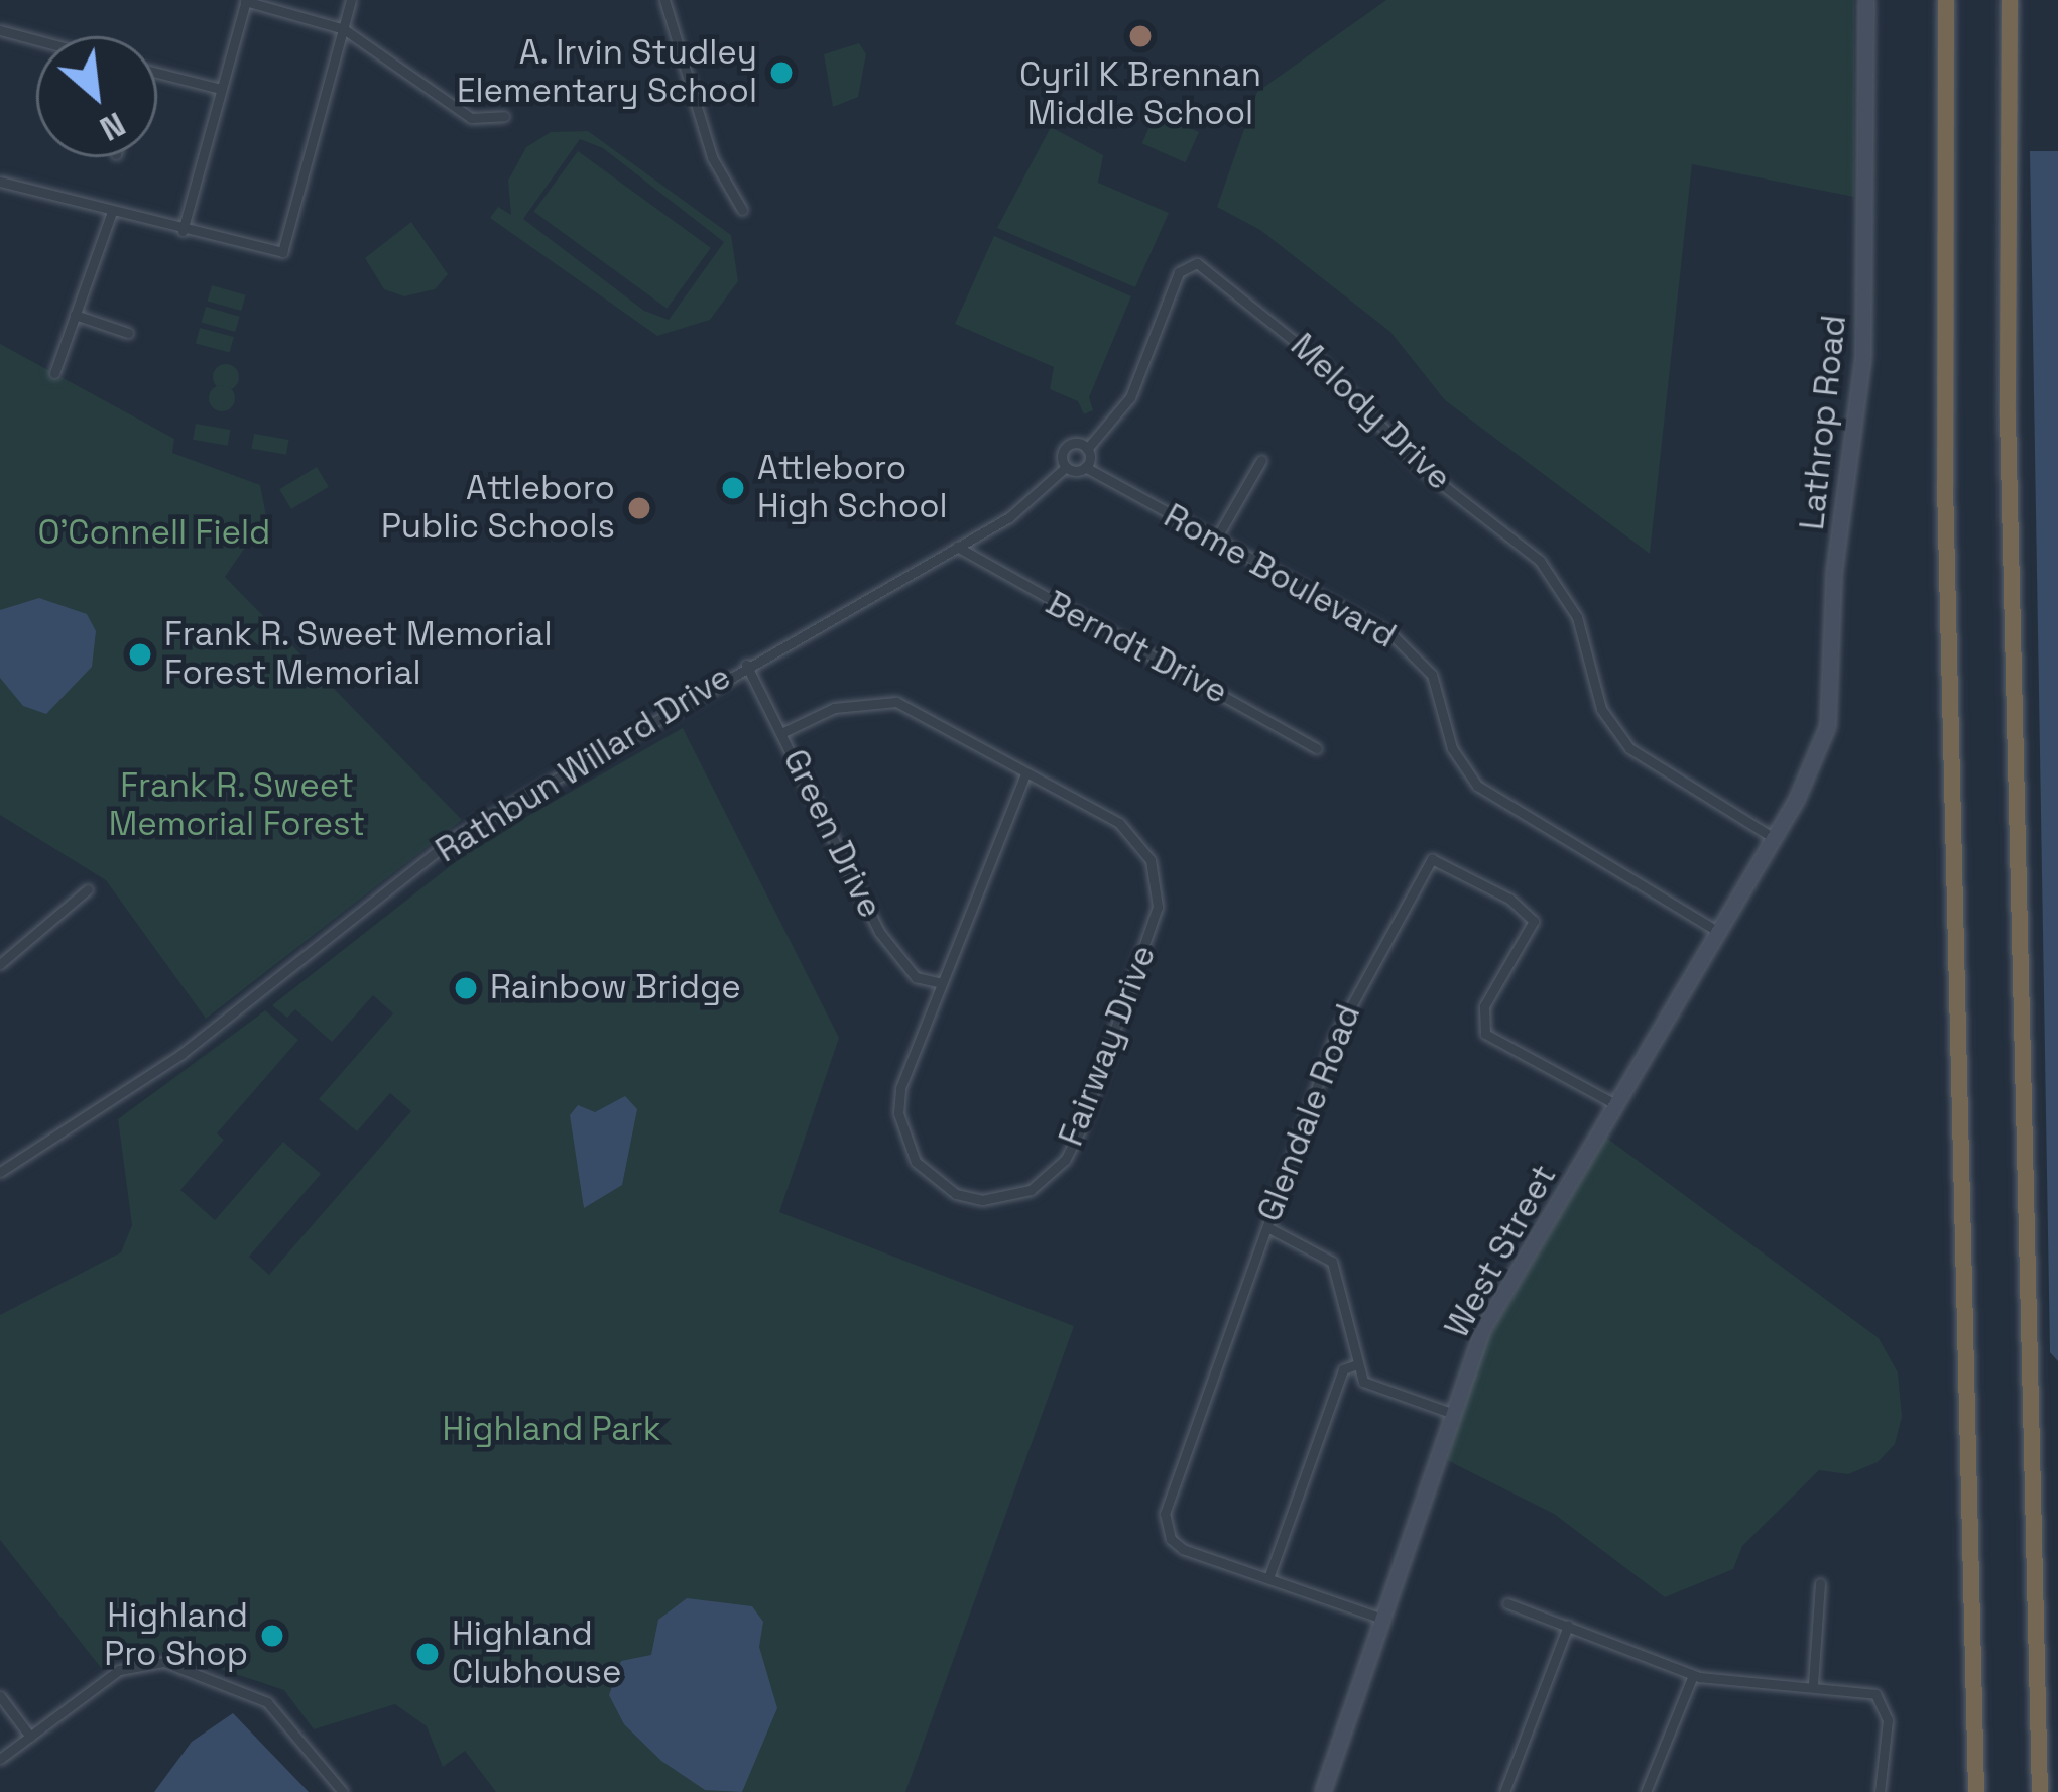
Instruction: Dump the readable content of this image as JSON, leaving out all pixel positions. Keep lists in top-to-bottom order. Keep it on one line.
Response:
{"streets":{"main road":["Lathrop Road","West Street"],"street":["Melody Drive","Rome Boulevard","Berndt Drive","Rathbun Willard Drive","Green Drive","Fairway Drive","Glendale Road"]},"crossings":[["Melody Drive","Lathrop Road"],["Melody Drive","Rathbun Willard Drive"],["Melody Drive","West Street"],["Lathrop Road","West Street"],["Rome Boulevard","West Street"],["Berndt Drive","Rathbun Willard Drive"],["Rathbun Willard Drive","Green Drive"],["Green Drive","Fairway Drive"],["Glendale Road","West Street"]],"parks":["O'Connell Field","Frank R. Sweet Memorial Forest","Highland Park"],"places":["Cyril K Brennan Middle School","A. Irvin Studley Elementary School","Attleboro High School","Attleboro Public Schools","Frank R. Sweet Memorial Forest Memorial","Rainbow Bridge","Highland Pro Shop","Highland Clubhouse"],"north":"bottom right"}
